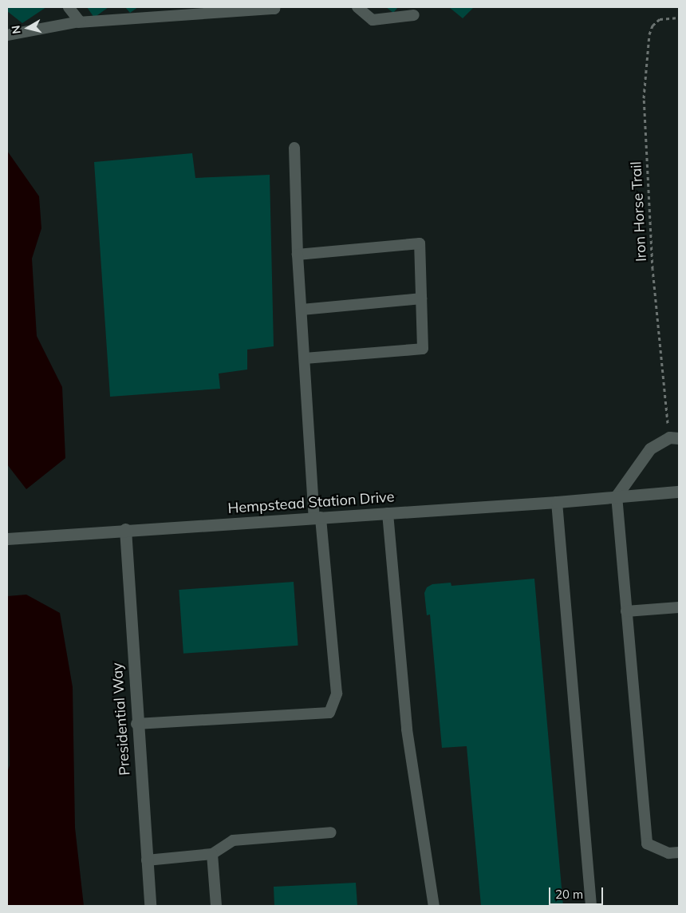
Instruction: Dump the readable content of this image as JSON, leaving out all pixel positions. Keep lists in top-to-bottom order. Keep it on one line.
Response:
{"streets":{"street":["Hempstead Station Drive","Presidential Way"],"path":["Iron Horse Trail"]},"crossings":[["Hempstead Station Drive","Presidential Way"]],"scale_bar":"20 m","north":"left"}
